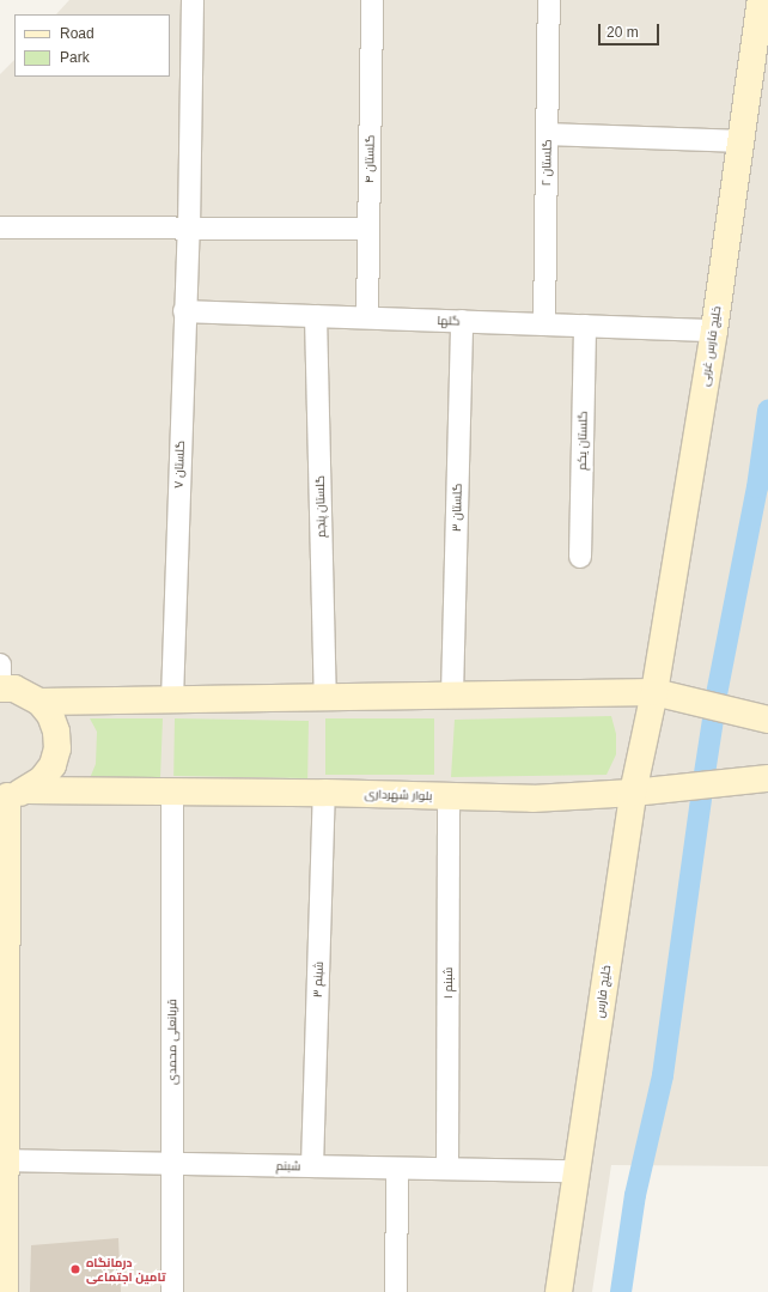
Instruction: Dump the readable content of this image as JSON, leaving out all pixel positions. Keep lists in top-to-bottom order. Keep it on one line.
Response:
{"streets":{"street":["گلستان ۴","گلستان ۲","گلها","خلیج فارس غربی","گلستان یکم","گلستان ۷","گلستان پنجم","گلستان ۳","بلوار شهرداری","شبنم ۳","شبنم ۱","خلیج فارس","قربانعلی محمدی","شبنم"]},"crossings":[["گلستان ۴","گلها"],["گلستان ۲","گلها"],["گلها","خلیج فارس غربی"],["گلها","گلستان یکم"],["گلها","گلستان ۷"],["گلها","گلستان پنجم"],["گلها","گلستان ۳"],["خلیج فارس غربی","خلیج فارس"],["بلوار شهرداری","شبنم ۳"],["بلوار شهرداری","شبنم ۱"],["بلوار شهرداری","خلیج فارس"],["بلوار شهرداری","قربانعلی محمدی"],["شبنم ۳","شبنم"],["شبنم ۱","شبنم"],["خلیج فارس","شبنم"],["قربانعلی محمدی","شبنم"]],"places":["درمانگاه تامین اجتماعی"],"legend":["Road","Park"],"scale_bar":"20 m"}
